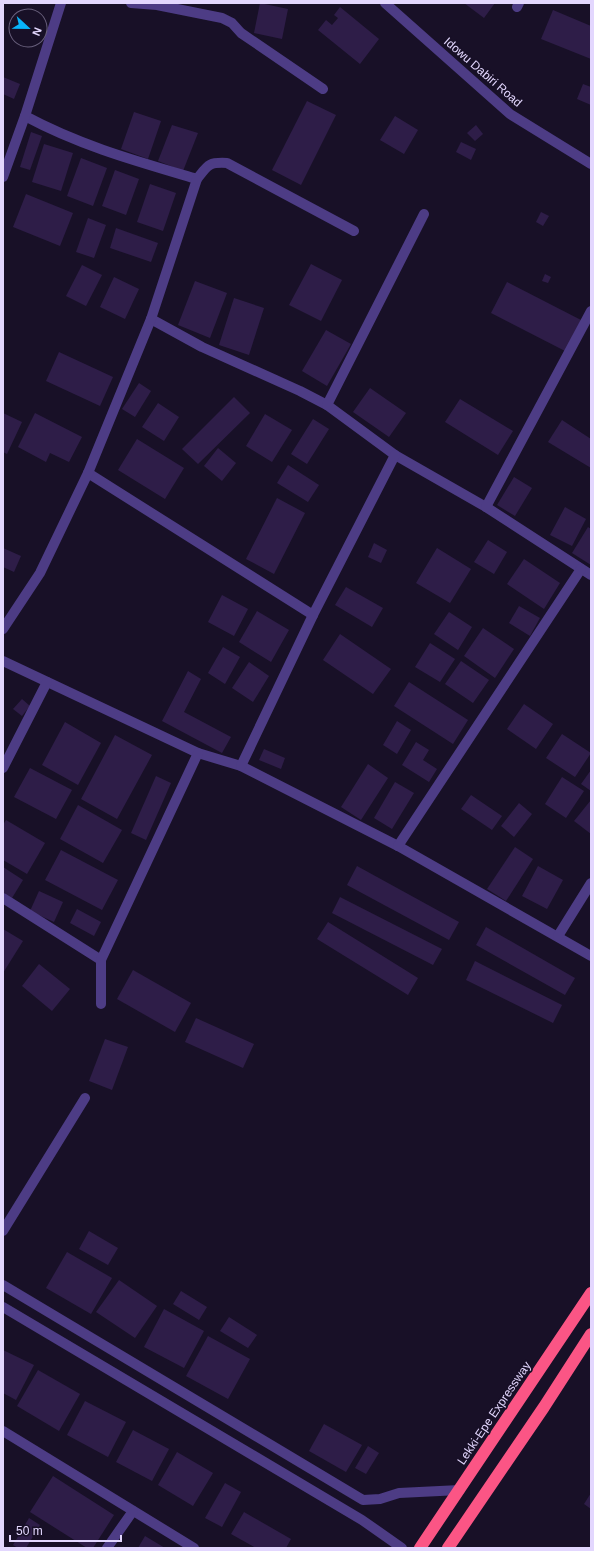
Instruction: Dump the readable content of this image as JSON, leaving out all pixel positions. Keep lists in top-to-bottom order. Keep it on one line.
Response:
{"streets":{"highway":["Lekki-Epe Expressway"],"street":["Idowu Dabiri Road"]},"scale_bar":"50 m","north":"right"}
